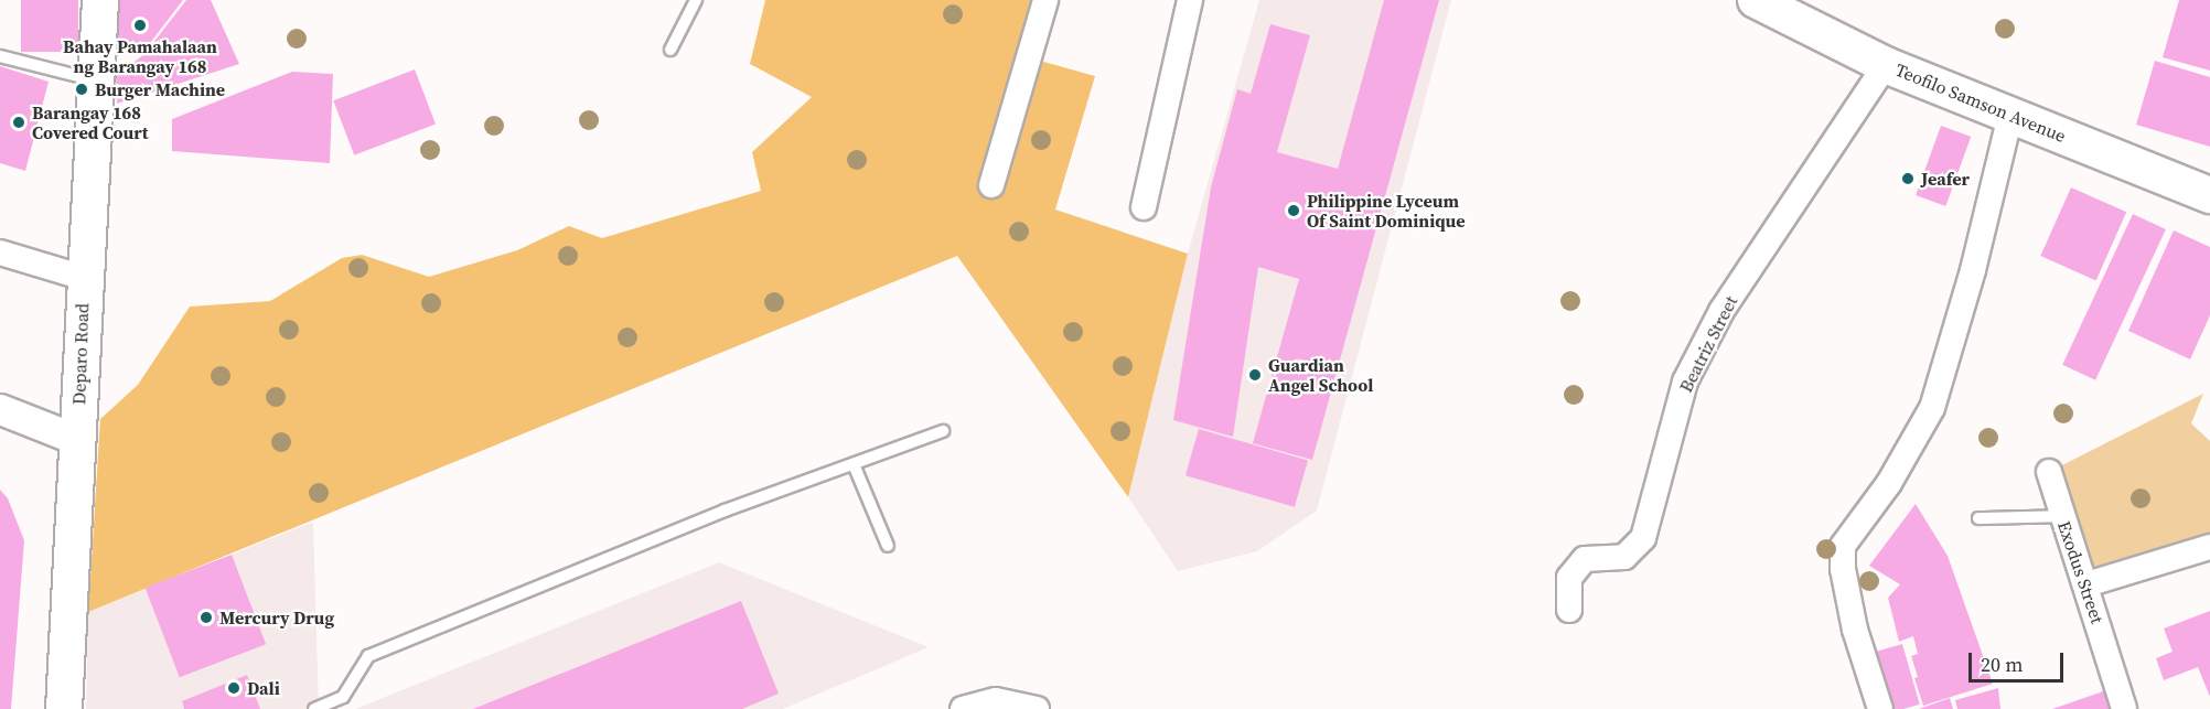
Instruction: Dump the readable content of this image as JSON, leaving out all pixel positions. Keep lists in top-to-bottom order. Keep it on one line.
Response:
{"streets":{"main road":["Teofilo Samson Avenue","Deparo Road"],"street":["Beatriz Street","Exodus Street"]},"crossings":[["Teofilo Samson Avenue","Beatriz Street"]],"places":["Bahay Pamahalaan ng Barangay 168","Burger Machine","Barangay 168 Covered Court","Jeafer","Philippine Lyceum Of Saint Dominique","Guardian Angel School","Mercury Drug","Dali"],"scale_bar":"20 m"}
